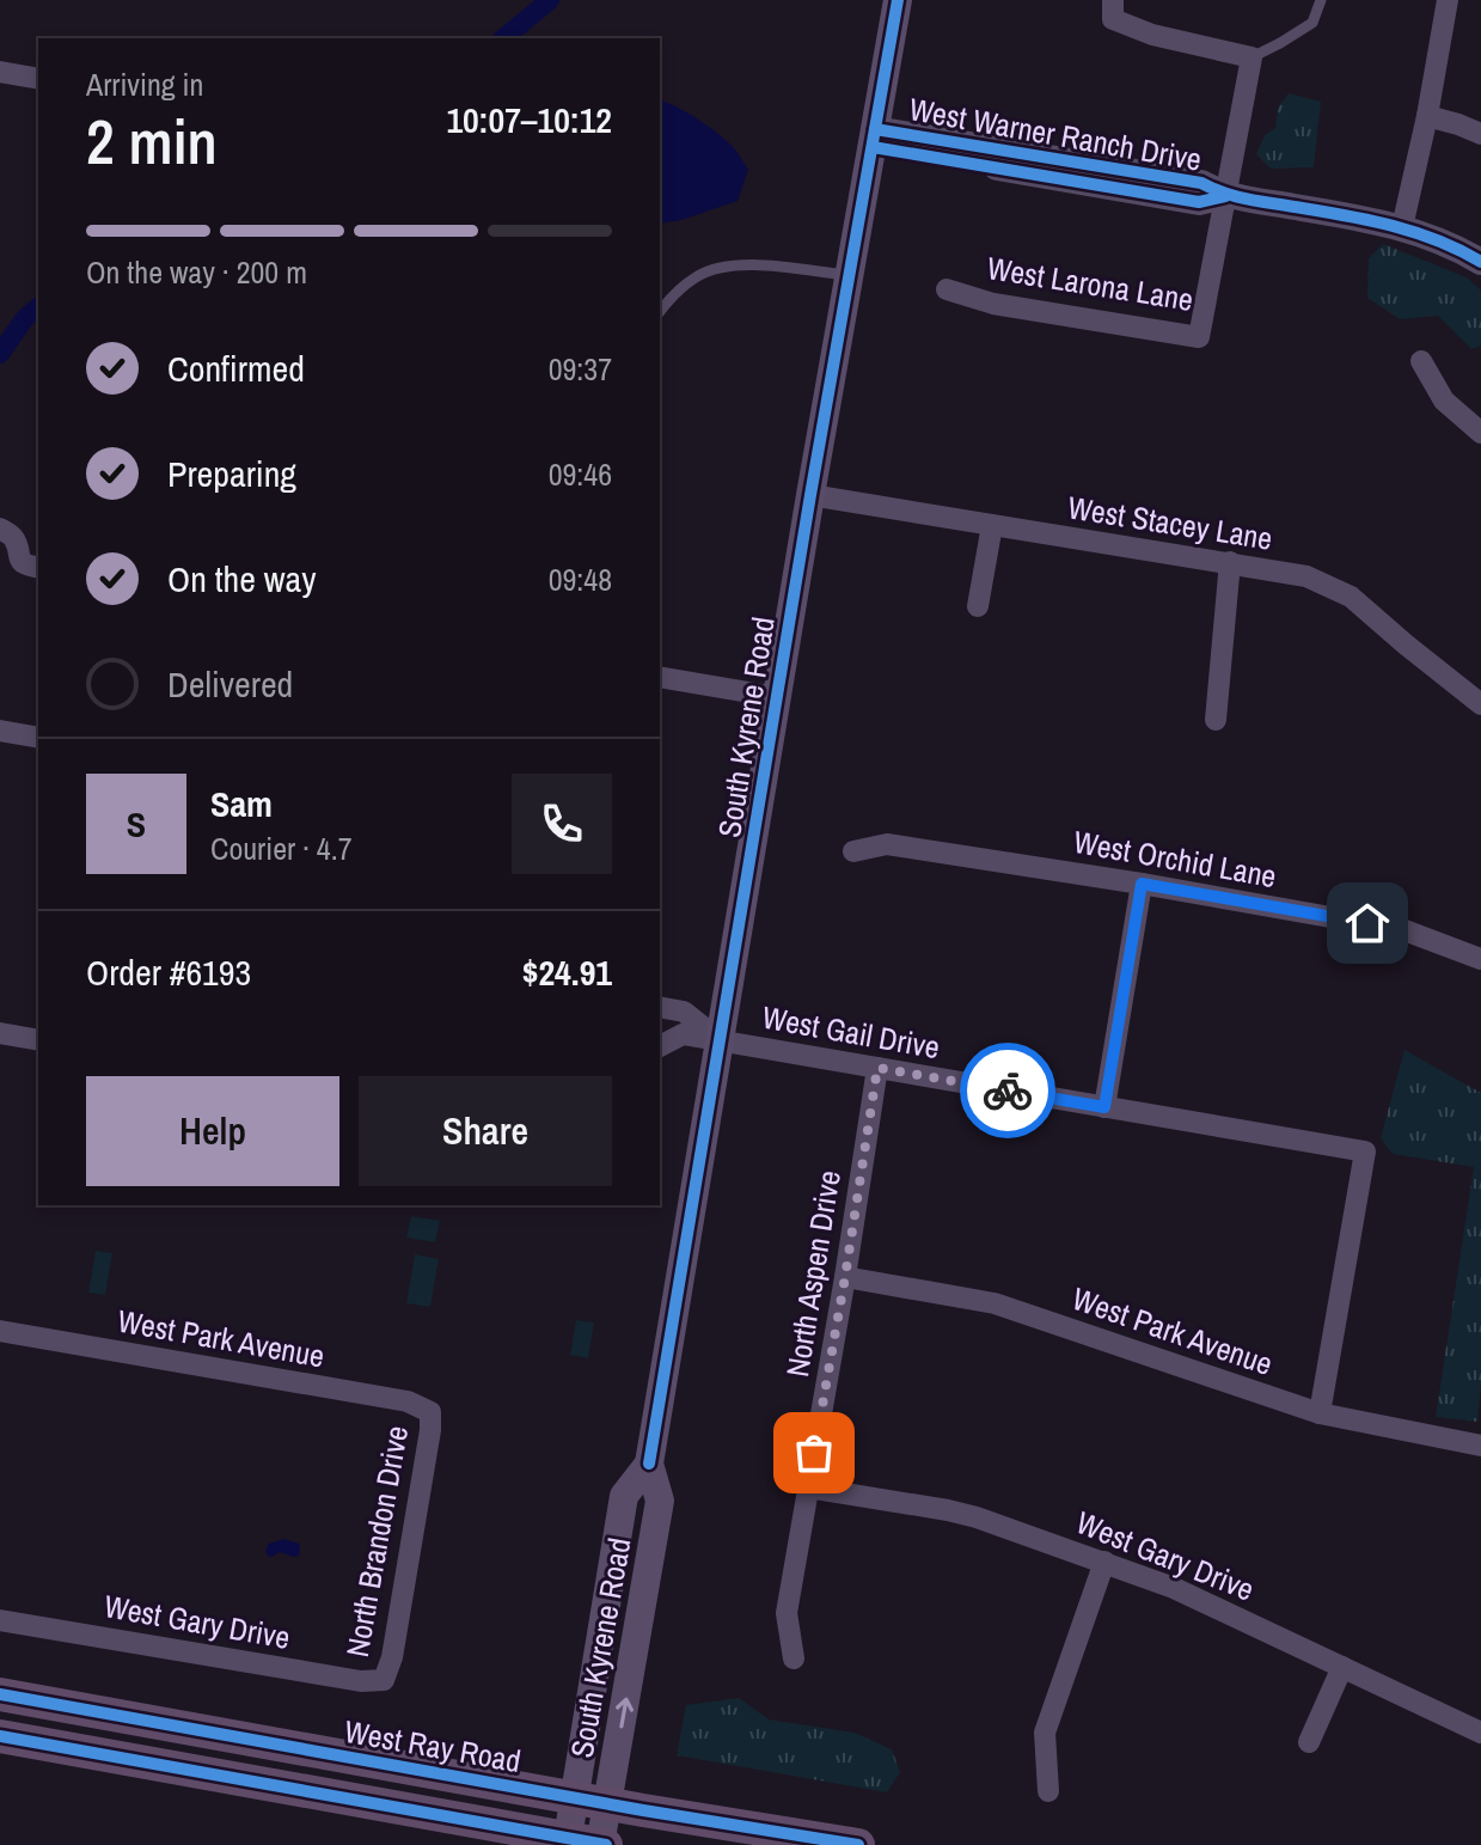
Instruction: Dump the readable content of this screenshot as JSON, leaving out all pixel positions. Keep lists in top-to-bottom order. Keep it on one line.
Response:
{"streets":{"main road":["South Kyrene Road","West Ray Road"],"street":["West Warner Ranch Drive","West Larona Lane","West Stacey Lane","West Orchid Lane","West Gail Drive","North Aspen Drive","West Park Avenue","North Brandon Drive","West Gary Drive"]},"crossings":[["West Warner Ranch Drive","West Larona Lane"],["West Warner Ranch Drive","South Kyrene Road"],["West Stacey Lane","South Kyrene Road"],["South Kyrene Road","West Gail Drive"],["South Kyrene Road","West Ray Road"],["West Gail Drive","North Aspen Drive"],["West Gail Drive","West Park Avenue"],["North Aspen Drive","West Park Avenue"],["North Aspen Drive","West Gary Drive"],["West Park Avenue","North Brandon Drive"],["North Brandon Drive","West Gary Drive"]],"page":{"heading":["2 min","Arriving in","10:07–10:12"],"panel":["Sam","Courier · 4.7","Order #6193","$24.91"],"bar":"On the way · 200 m","list":[["Confirmed","09:37"],["Preparing","09:46"],["On the way","09:48"],"Delivered"],"round":"S","buttons":["Help","Share"]}}
